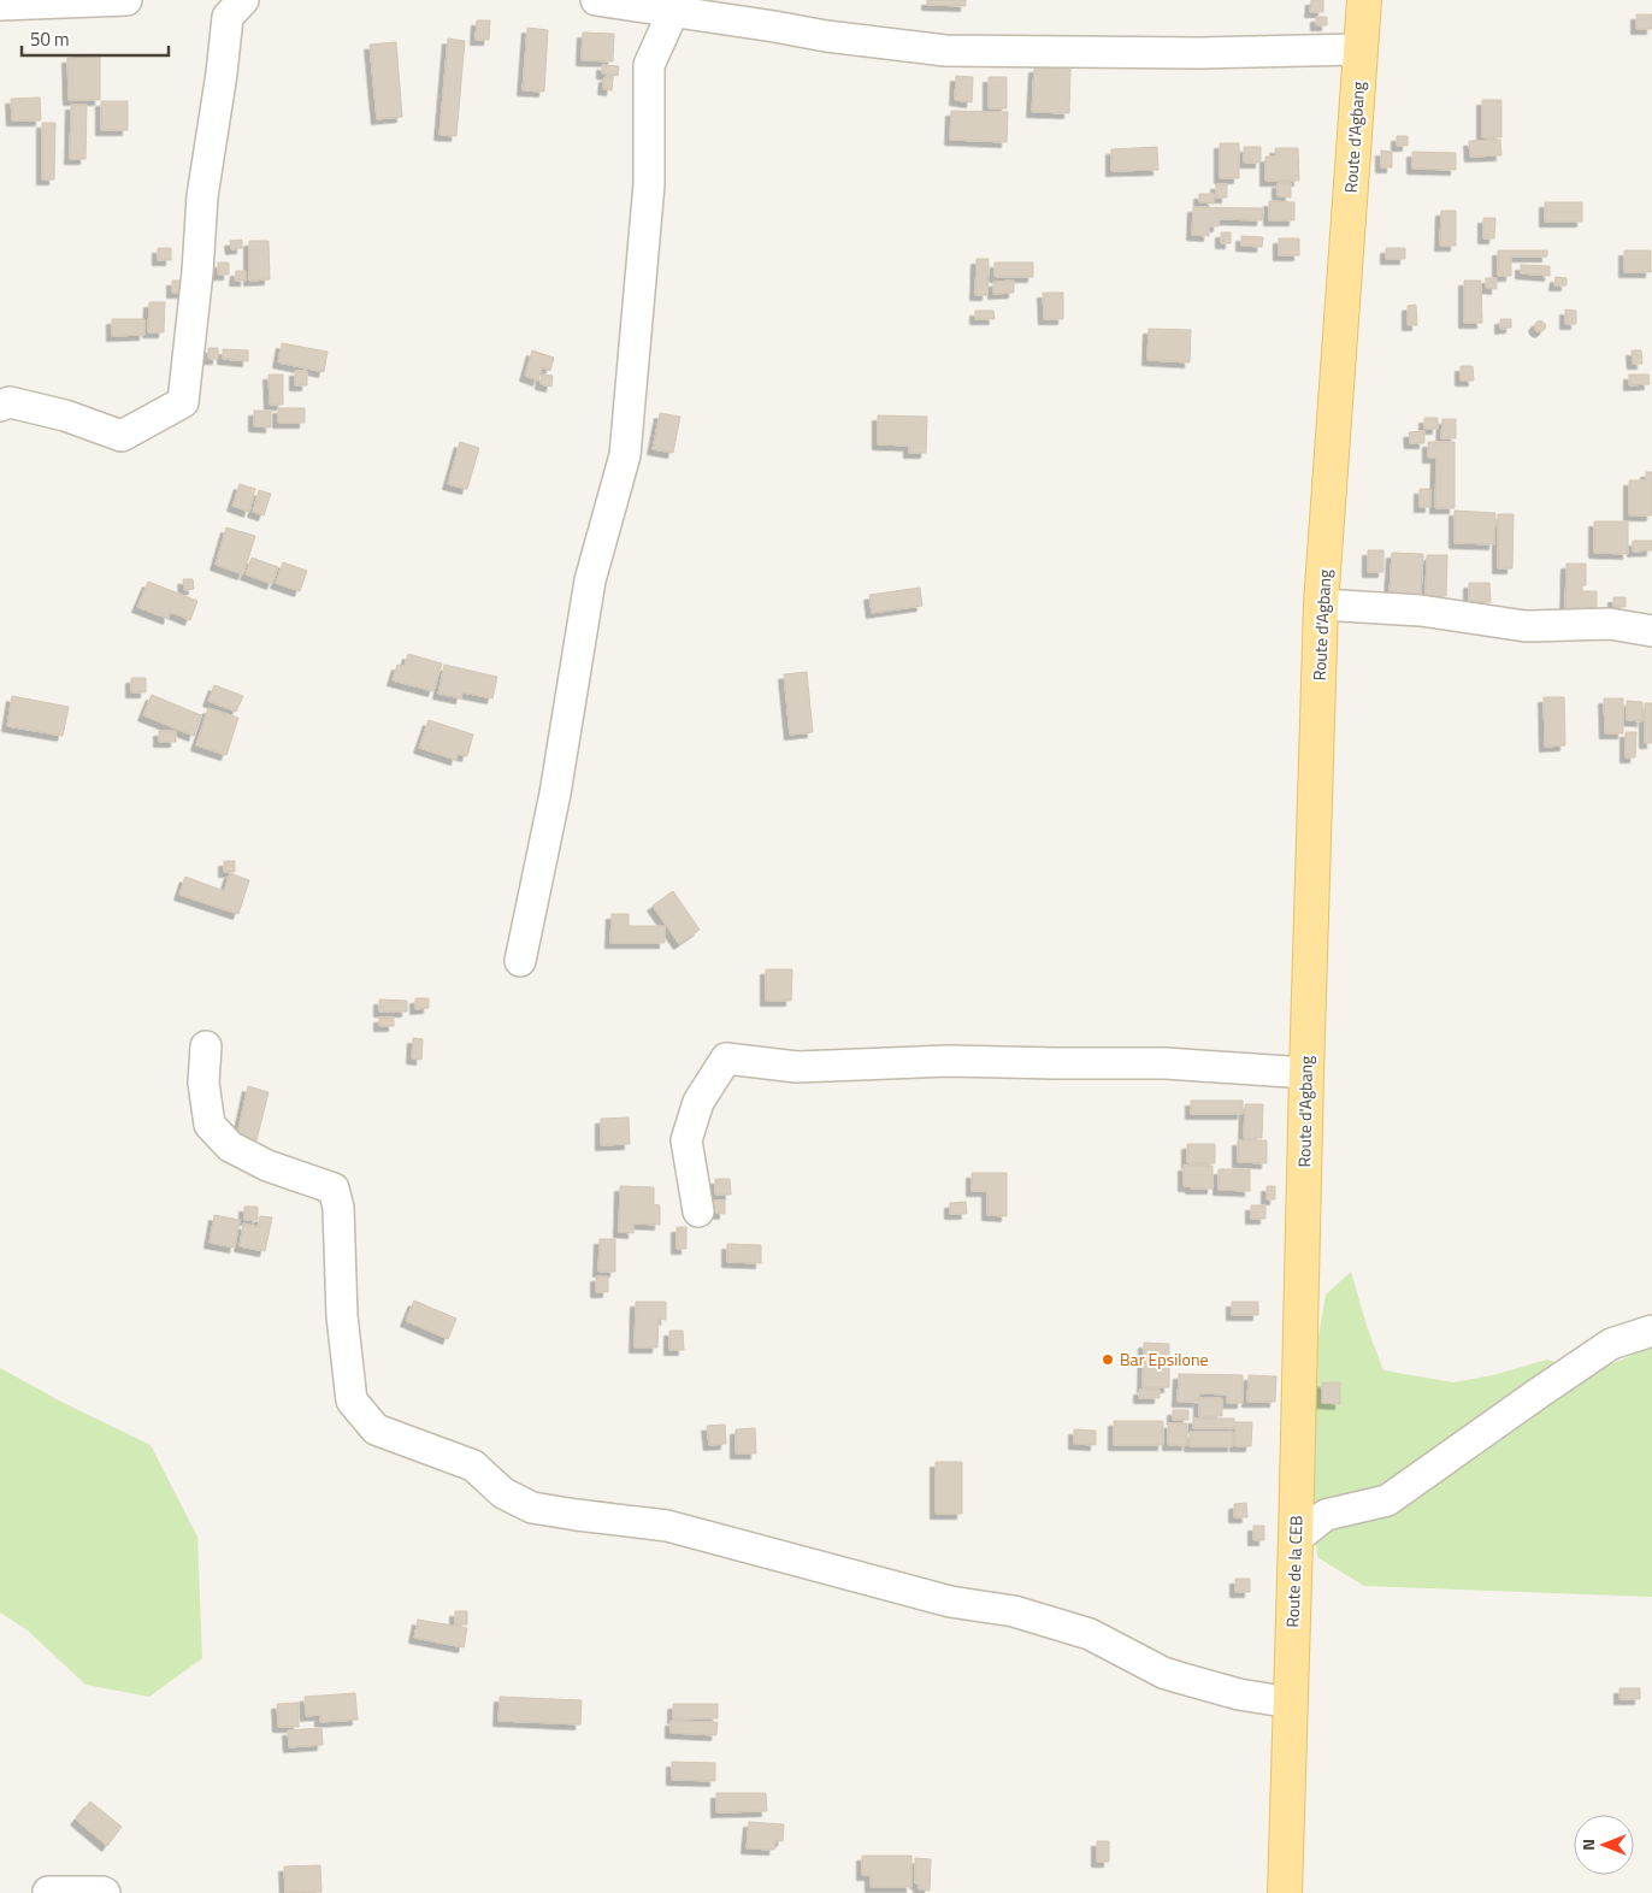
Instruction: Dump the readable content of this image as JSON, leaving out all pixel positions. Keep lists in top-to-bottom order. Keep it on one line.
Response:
{"streets":{"main road":["Route d'Agbang","Route de la CEB"]},"crossings":[["Route d'Agbang","Route de la CEB"]],"places":["Bar Epsilone"],"scale_bar":"50 m","north":"left"}
